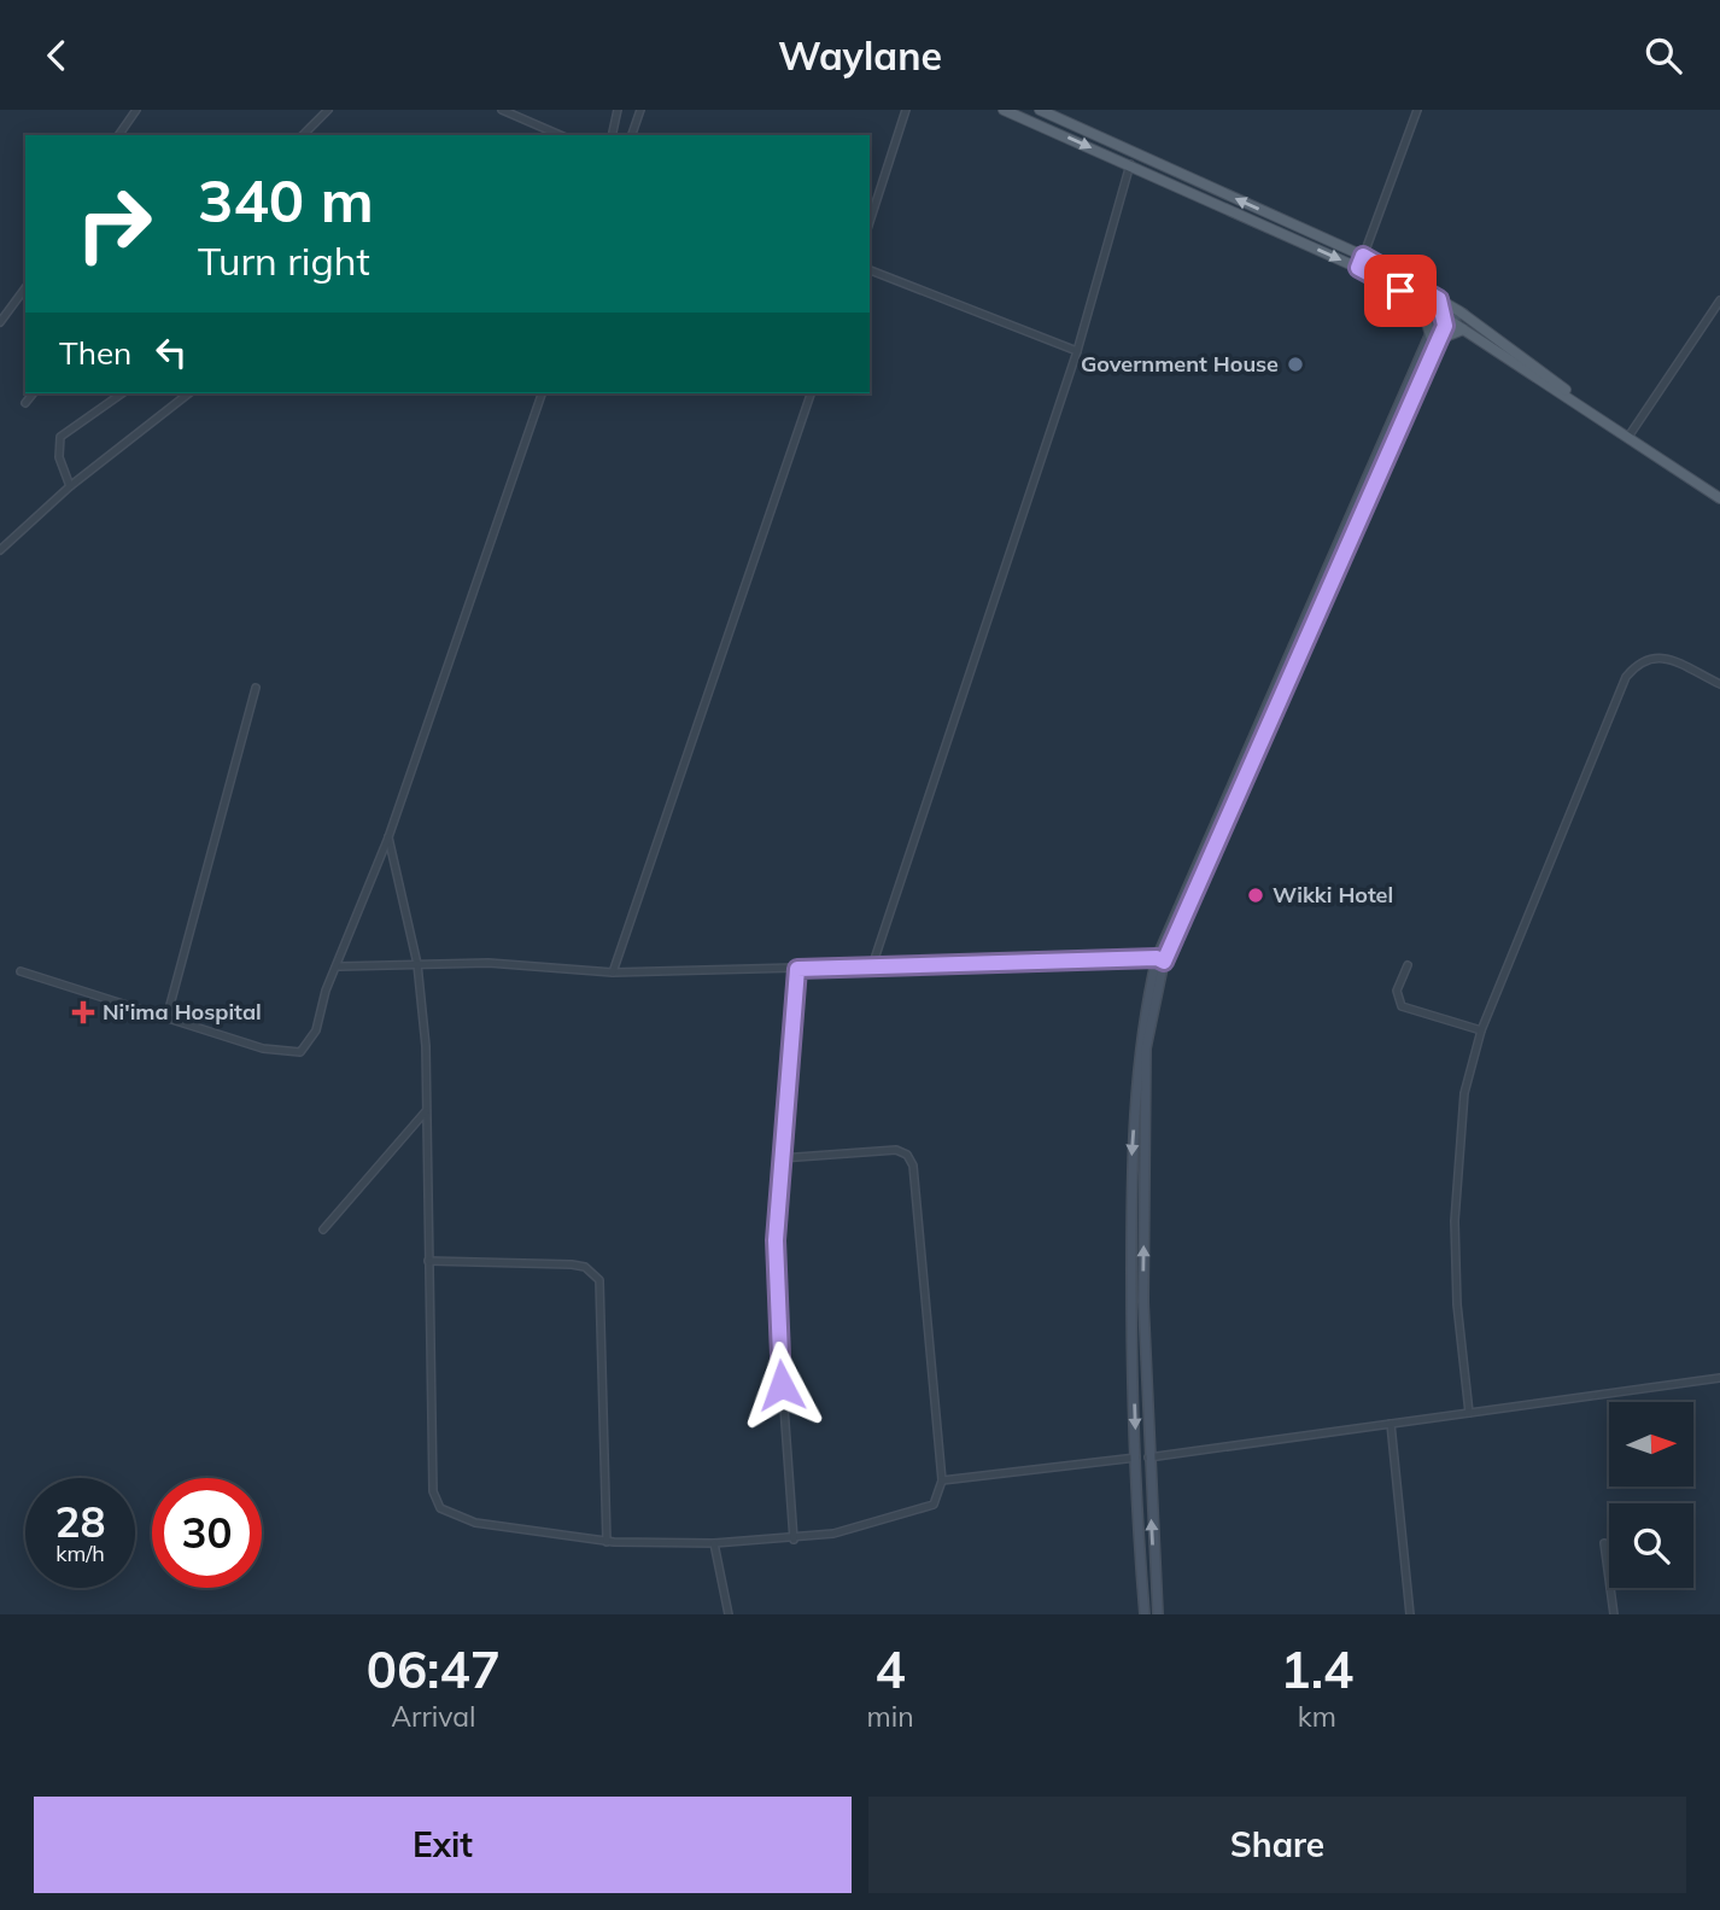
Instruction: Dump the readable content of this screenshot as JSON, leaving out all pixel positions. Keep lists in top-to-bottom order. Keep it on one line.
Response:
{"places":{"other":["Government House","Wikki Hotel"],"health":["Ni'ima Hospital"]},"north":"right","page":{"header":"Waylane","turn":["340 m","Turn right"],"then":"Then","speed":"28 km/h","limit":"30","eta":["06:47","Arrival","4","min","1.4","km"],"buttons":["Exit","Share"]}}
